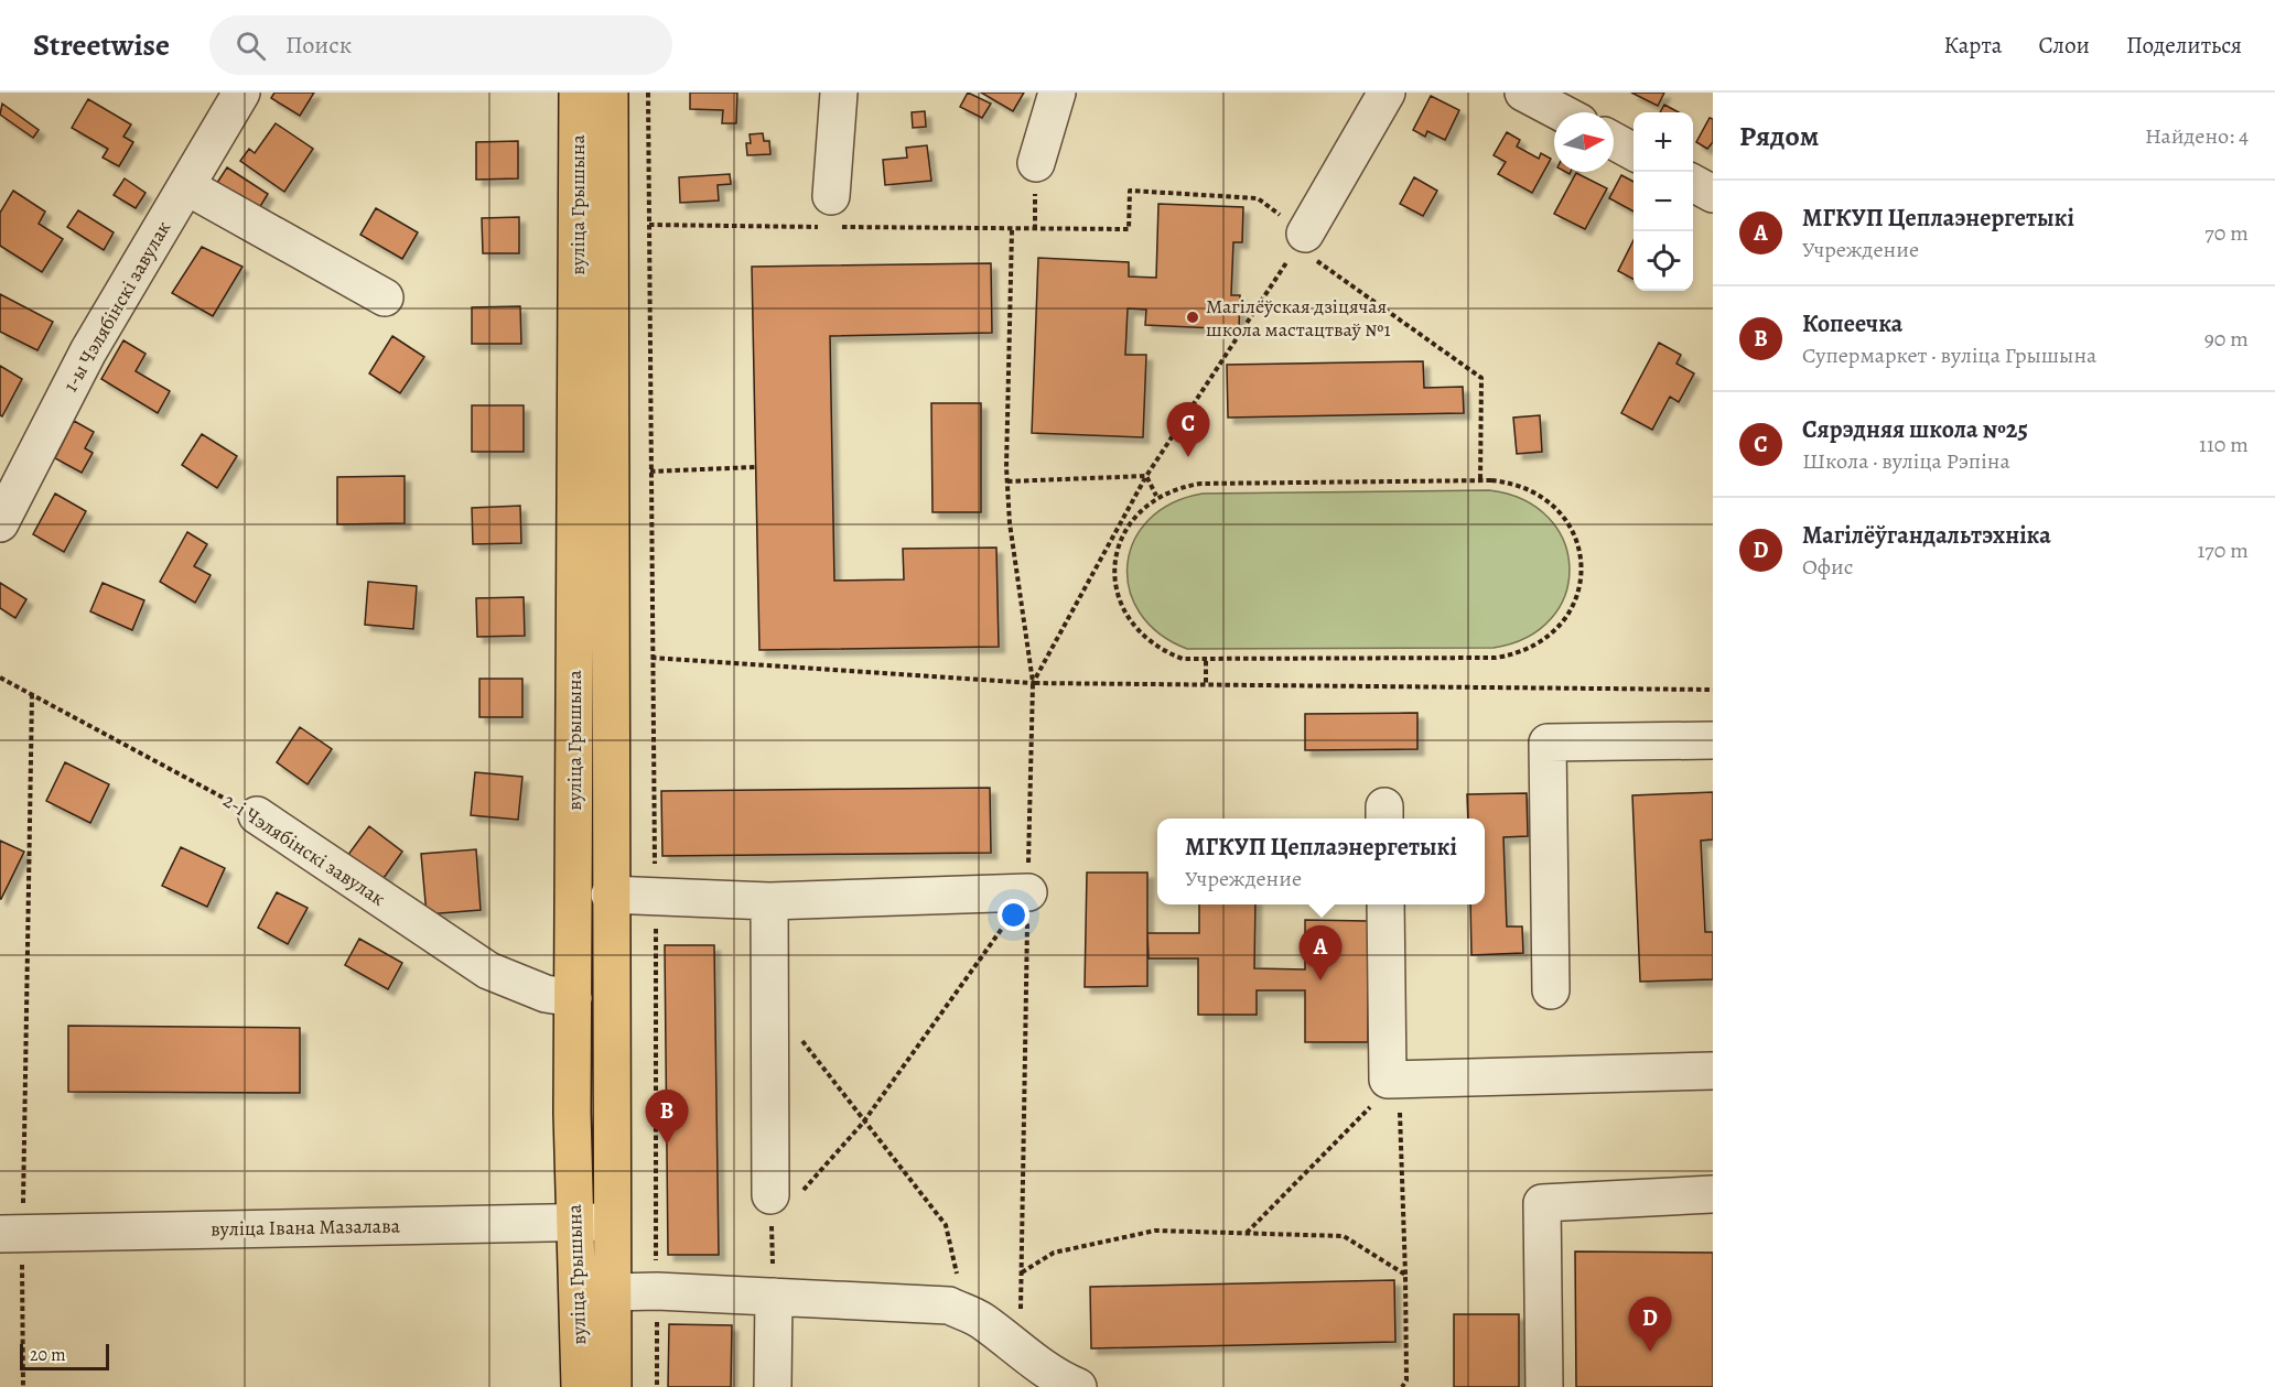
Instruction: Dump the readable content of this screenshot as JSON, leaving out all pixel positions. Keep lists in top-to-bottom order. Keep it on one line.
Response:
{"streets":{"main road":["вуліца Грышына"],"street":["1-ы Чэлябінскі завулак","2-і Чэлябінскі завулак","вуліца Iвана Мазалава"]},"crossings":[["вуліца Грышына","2-і Чэлябінскі завулак"],["вуліца Грышына","вуліца Iвана Мазалава"]],"places":["Магілёўская дзіцячая школа мастацтваў №1"],"scale_bar":"20 m","north":"right","page":{"header":"Streetwise","search":"Поиск","nav":["Карта","Слои","Поделиться"],"heading":["Рядом","Найдено: 4"],"map_buttons":["+","−"],"list":[{"mark":"A","name":"МГКУП Цеплаэнергетыкі","note":"Учреждение","value":"70 m"},{"mark":"B","name":"Копеечка","note":"Супермаркет · вуліца Грышына","value":"90 m"},{"mark":"C","name":"Сярэдняя школа №25","note":"Школа · вуліца Рэпіна","value":"110 m"},{"mark":"D","name":"Магілёўгандальтэхніка","note":"Офис","value":"170 m"}],"pins":["C","A","B","D"],"popup":["МГКУП Цеплаэнергетыкі","Учреждение"],"scale":"20 m"}}
